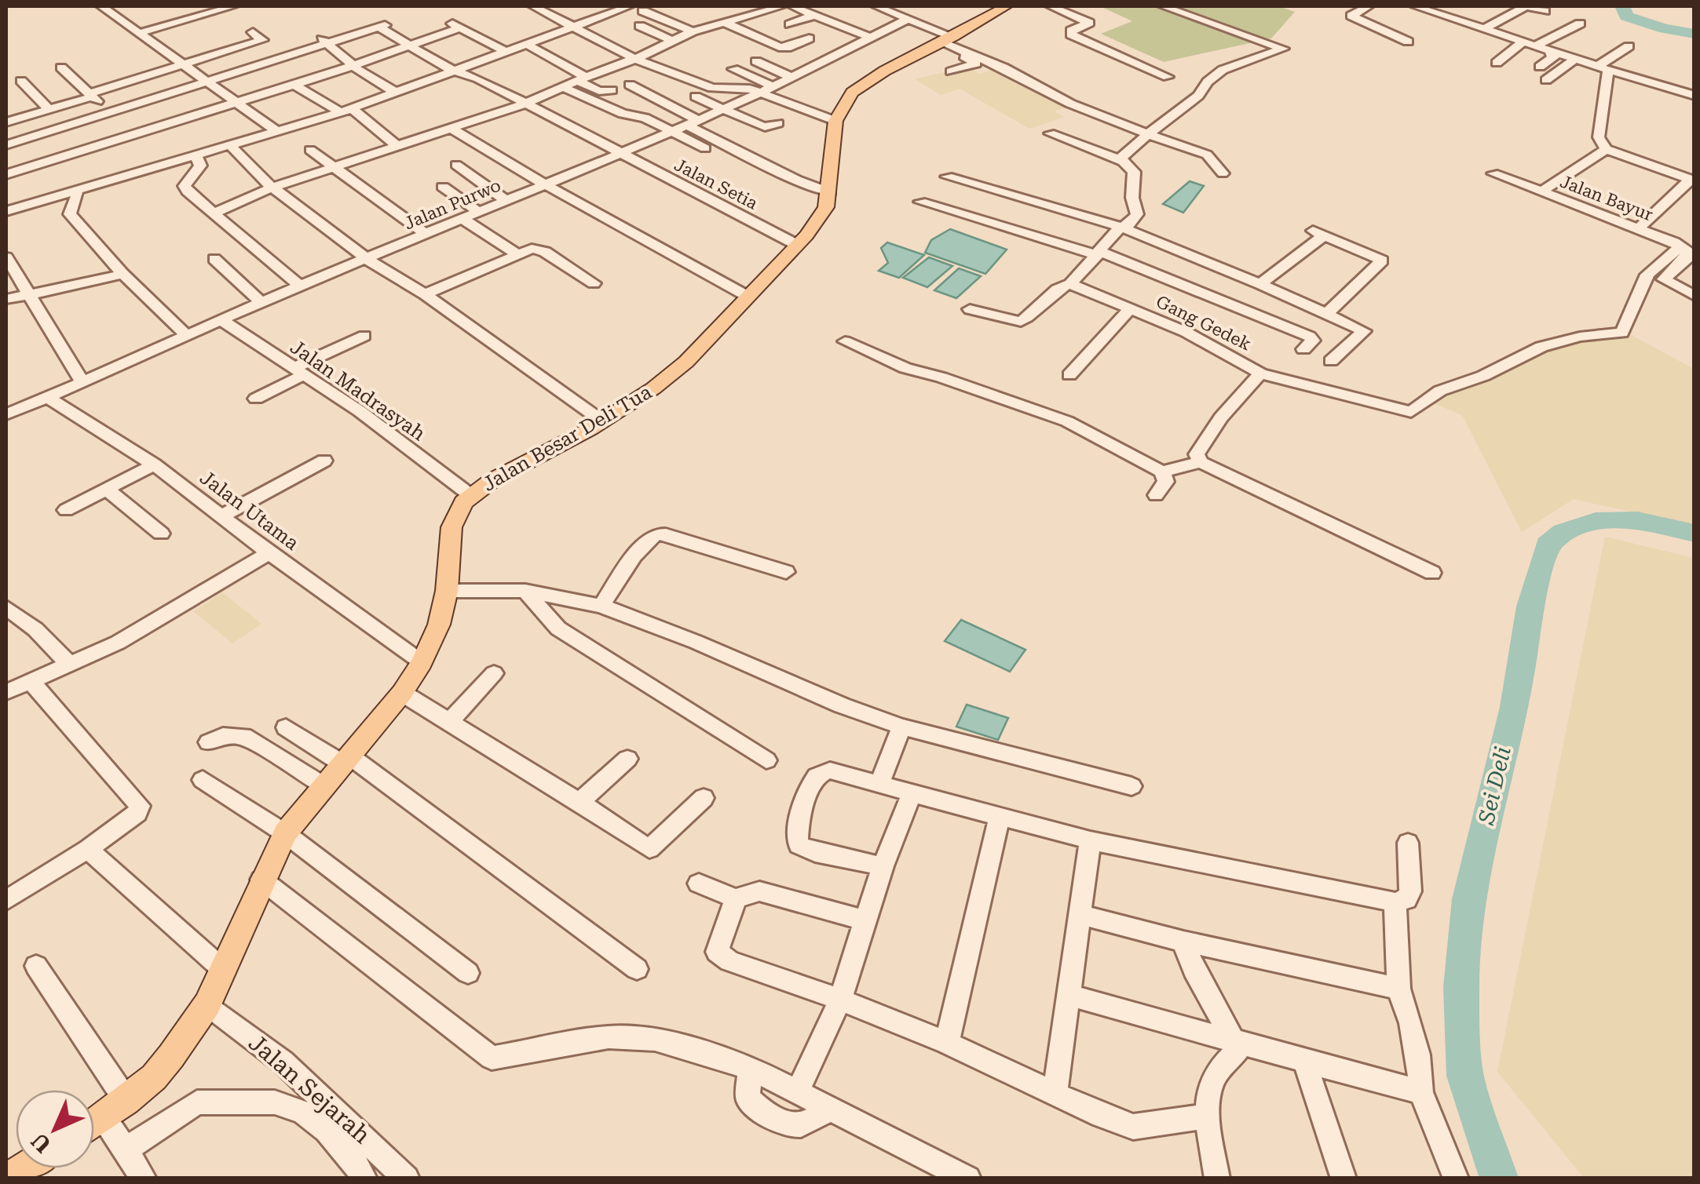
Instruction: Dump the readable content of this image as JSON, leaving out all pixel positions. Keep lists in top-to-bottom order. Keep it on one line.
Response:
{"streets":{"main road":["Jalan Besar Deli Tua"],"street":["Jalan Setia","Jalan Bayur","Jalan Purwo","Gang Gedek","Jalan Madrasyah","Jalan Utama","Jalan Sejarah"]},"crossings":[["Jalan Setia","Jalan Purwo"],["Jalan Setia","Jalan Besar Deli Tua"],["Jalan Bayur","Gang Gedek"],["Jalan Purwo","Jalan Madrasyah"],["Jalan Purwo","Jalan Utama"],["Jalan Madrasyah","Jalan Besar Deli Tua"],["Jalan Besar Deli Tua","Jalan Utama"],["Jalan Besar Deli Tua","Jalan Sejarah"]],"water":["Sei Deli"],"north":"bottom left"}
